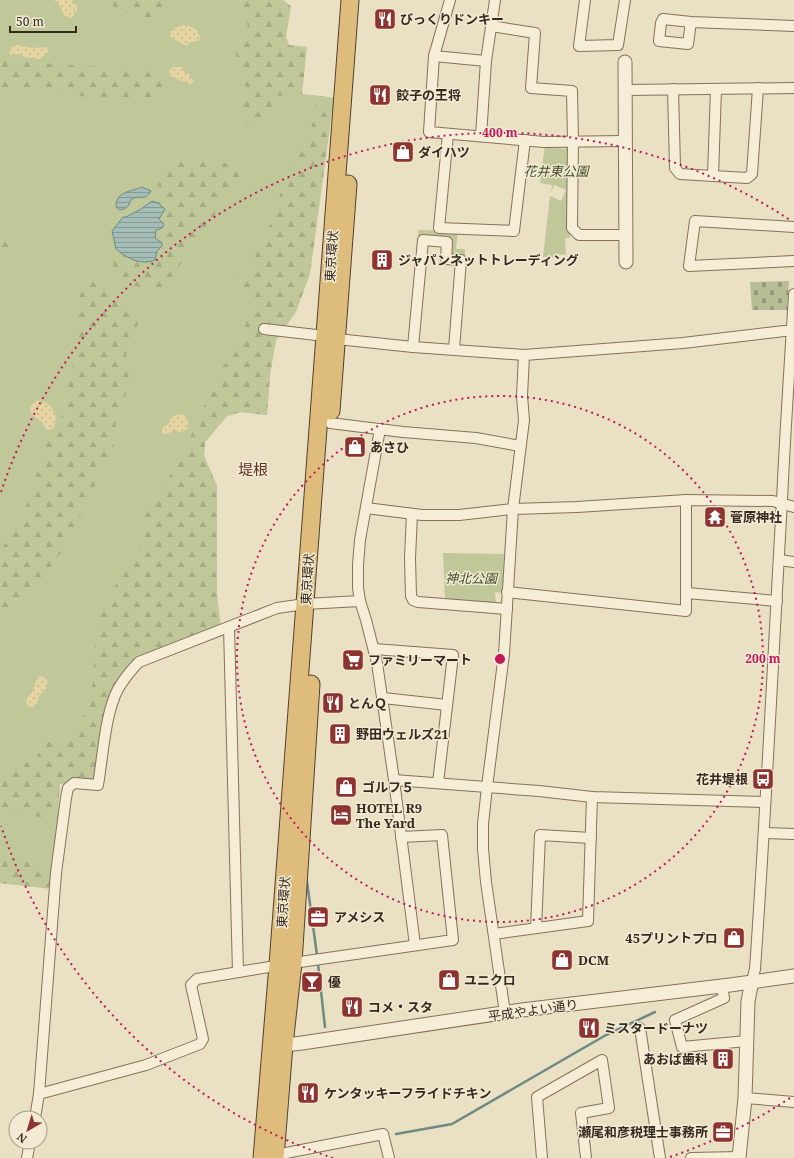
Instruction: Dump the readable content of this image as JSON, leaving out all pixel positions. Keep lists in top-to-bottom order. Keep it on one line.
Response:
{"streets":{"highway":["東京環状"],"street":["平成やよい通り"]},"crossings":[["東京環状","平成やよい通り"]],"districts":["堤根"],"parks":["花井東公園","神北公園"],"places":{"restaurant":["びっくりドンキー","餃子の王将","とんＱ","コメ・スタ","ミスタードーナツ","ケンタッキーフライドチキン"],"shop":["ダイハツ","あさひ","ゴルフ５","45プリントプロ","DCM","ユニクロ"],"building":["ジャパンネットトレーディング","野田ウェルズ21","あおば歯科"],"temple":["菅原神社"],"supermarket":["ファミリーマート"],"bus stop":["花井堤根"],"hotel":["HOTEL R9 The Yard"],"office":["アメシス","瀬尾和彦税理士事務所"],"bar":["優"]},"scale_bar":"50 m","north":"bottom left","rings":["400 m","200 m"]}
